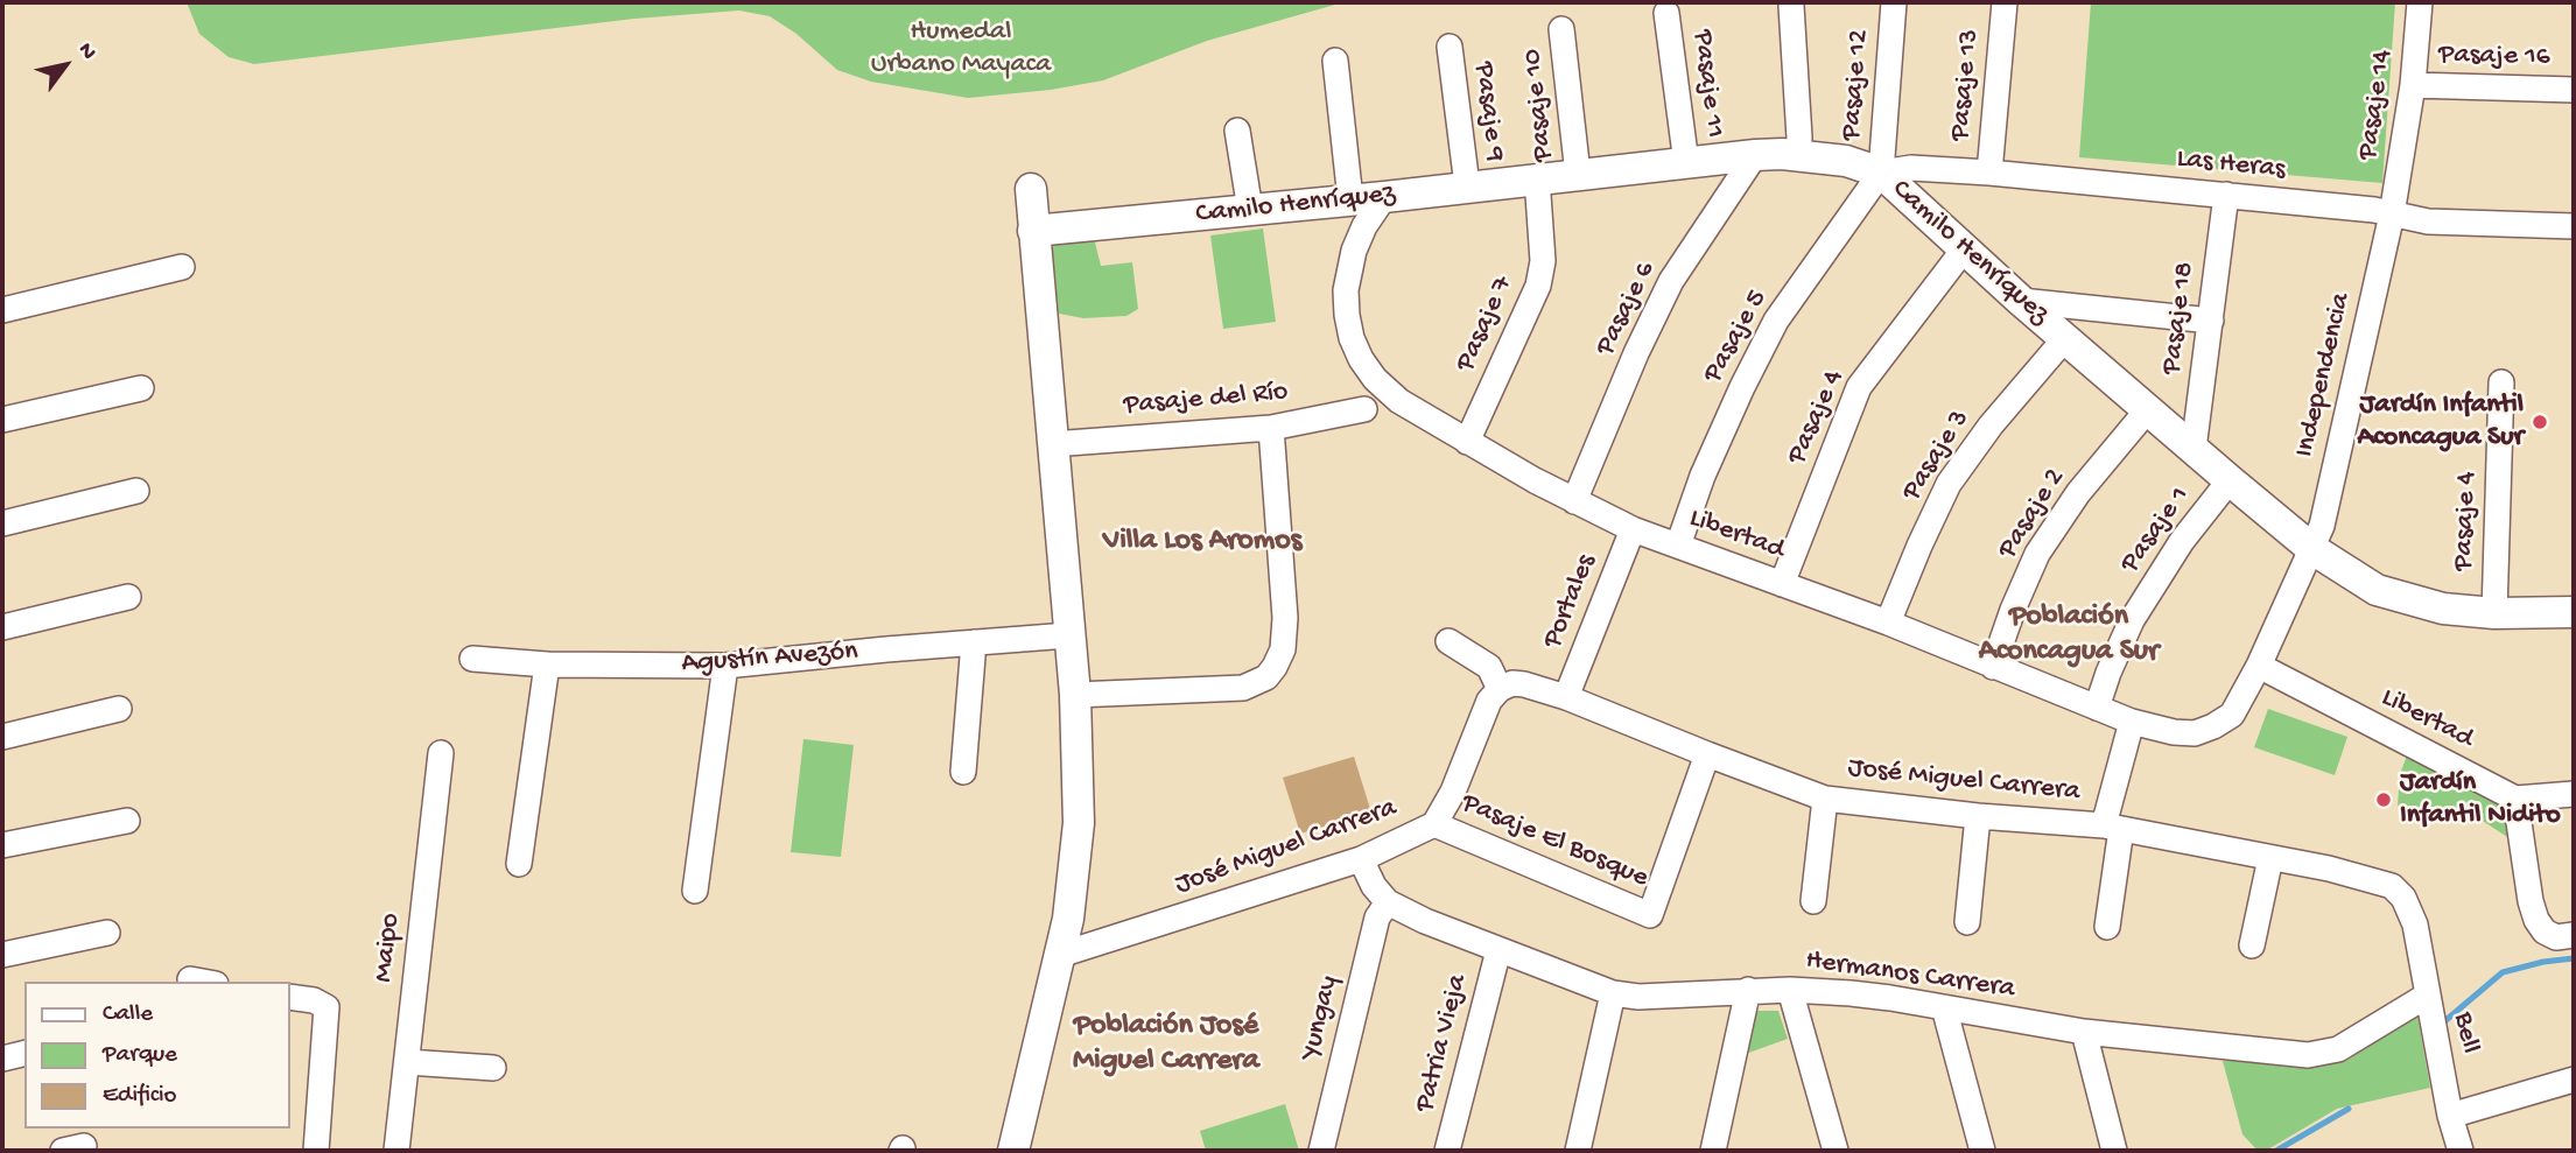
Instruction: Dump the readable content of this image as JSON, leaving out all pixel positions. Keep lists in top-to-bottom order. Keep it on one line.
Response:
{"streets":{"street":["Pasaje 16","Pasaje 11","Pasaje 12","Pasaje 13","Pasaje 10","Pasaje 14","Pasaje 9","Las Heras","Camilo Henríquez","Pasaje 6","Pasaje 18","Pasaje 7","Pasaje 5","Independencia","Pasaje del Río","Pasaje 4","Pasaje 3","Pasaje 2","Pasaje 1","Libertad","Portales","Agustín Avezón","José Miguel Carrera","Pasaje El Bosque","Maipo","Hermanos Carrera","Yungay","Bell","Patria Vieja"]},"crossings":[["Pasaje 16","Pasaje 14"],["Pasaje 11","Camilo Henríquez"],["Pasaje 12","Las Heras"],["Pasaje 12","Camilo Henríquez"],["Pasaje 12","Pasaje 5"],["Pasaje 13","Las Heras"],["Pasaje 10","Camilo Henríquez"],["Pasaje 14","Las Heras"],["Pasaje 14","Independencia"],["Pasaje 9","Camilo Henríquez"],["Las Heras","Camilo Henríquez"],["Las Heras","Pasaje 18"],["Las Heras","Pasaje 5"],["Las Heras","Independencia"],["Camilo Henríquez","Pasaje 6"],["Camilo Henríquez","Pasaje 18"],["Camilo Henríquez","Pasaje 7"],["Camilo Henríquez","Pasaje 5"],["Camilo Henríquez","Independencia"],["Camilo Henríquez","Pasaje 4"],["Camilo Henríquez","Pasaje 3"],["Camilo Henríquez","Pasaje 2"],["Camilo Henríquez","Pasaje 1"],["Camilo Henríquez","Libertad"],["Pasaje 6","Libertad"],["Pasaje 7","Libertad"],["Pasaje 5","Libertad"],["Independencia","Libertad"],["Pasaje 4","Libertad"],["Pasaje 3","Libertad"],["Pasaje 2","Libertad"],["Pasaje 1","Libertad"],["Libertad","Portales"],["Portales","José Miguel Carrera"],["José Miguel Carrera","Pasaje El Bosque"],["José Miguel Carrera","Hermanos Carrera"],["José Miguel Carrera","Bell"],["Hermanos Carrera","Yungay"],["Hermanos Carrera","Bell"],["Hermanos Carrera","Patria Vieja"]],"districts":["Villa Los Aromos","Población Aconcagua Sur","Población José Miguel Carrera"],"parks":["Humedal Urbano Mayaca"],"places":["Jardín Infantil Aconcagua Sur","Jardín Infantil Nidito"],"legend":["Calle","Parque","Edificio"],"north":"top right"}
